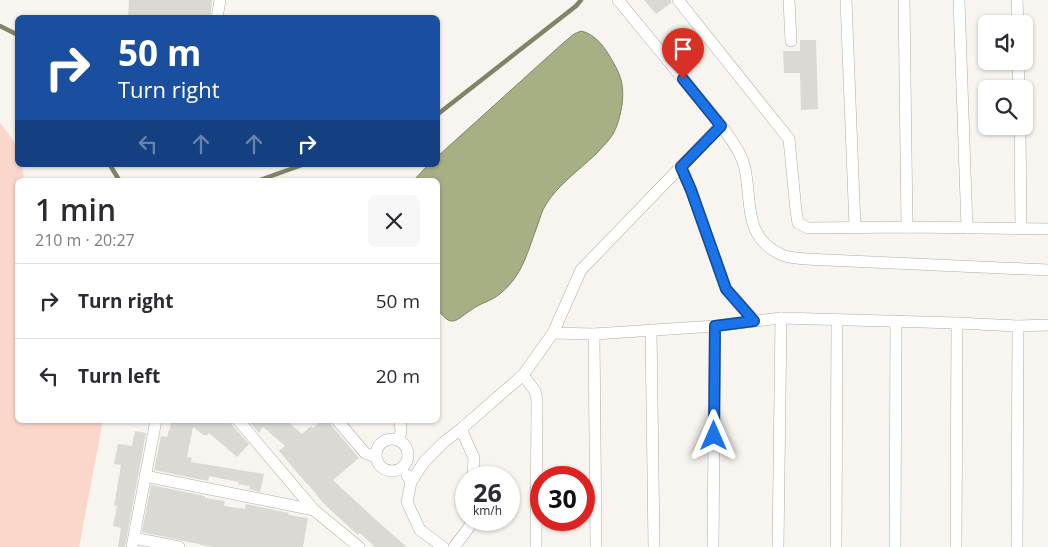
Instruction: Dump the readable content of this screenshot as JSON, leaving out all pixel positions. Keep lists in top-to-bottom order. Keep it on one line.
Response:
{"page":{"turn":["50 m","Turn right"],"heading":["1 min","210 m · 20:27"],"list":[{"name":"Turn right","value":"50 m"},{"name":"Turn left","value":"20 m"}],"speed":"26 km/h","limit":"30"}}
